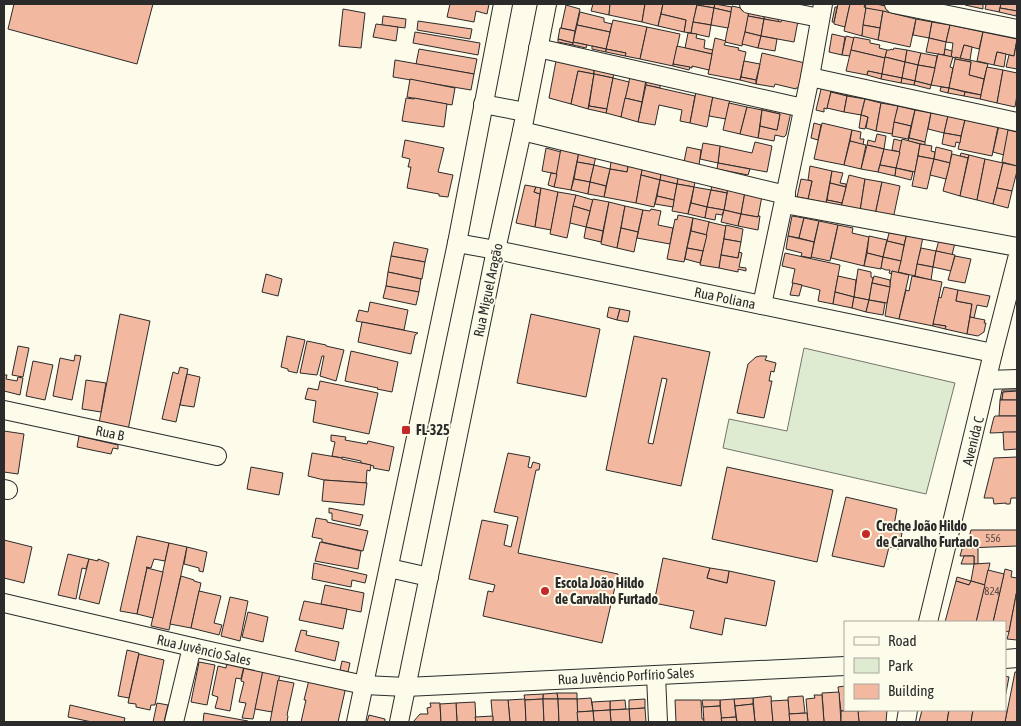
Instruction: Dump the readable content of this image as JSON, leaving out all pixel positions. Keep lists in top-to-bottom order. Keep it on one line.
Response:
{"streets":{"street":["Rua Miguel Aragão","Rua Poliana","Rua B","Avenida C","Rua Juvêncio Sales","Rua Juvêncio Porfírio Sales"]},"crossings":[["Rua Miguel Aragão","Rua Poliana"],["Rua Miguel Aragão","Rua Juvêncio Sales"],["Rua Miguel Aragão","Rua Juvêncio Porfírio Sales"],["Rua Poliana","Avenida C"],["Rua Juvêncio Sales","Rua Juvêncio Porfírio Sales"]],"places":{"transit":["FL-325"],"other":["Creche João Hildo de Carvalho Furtado","Escola João Hildo de Carvalho Furtado"]},"house_numbers":["556","824"],"legend":["Road","Park","Building"]}
